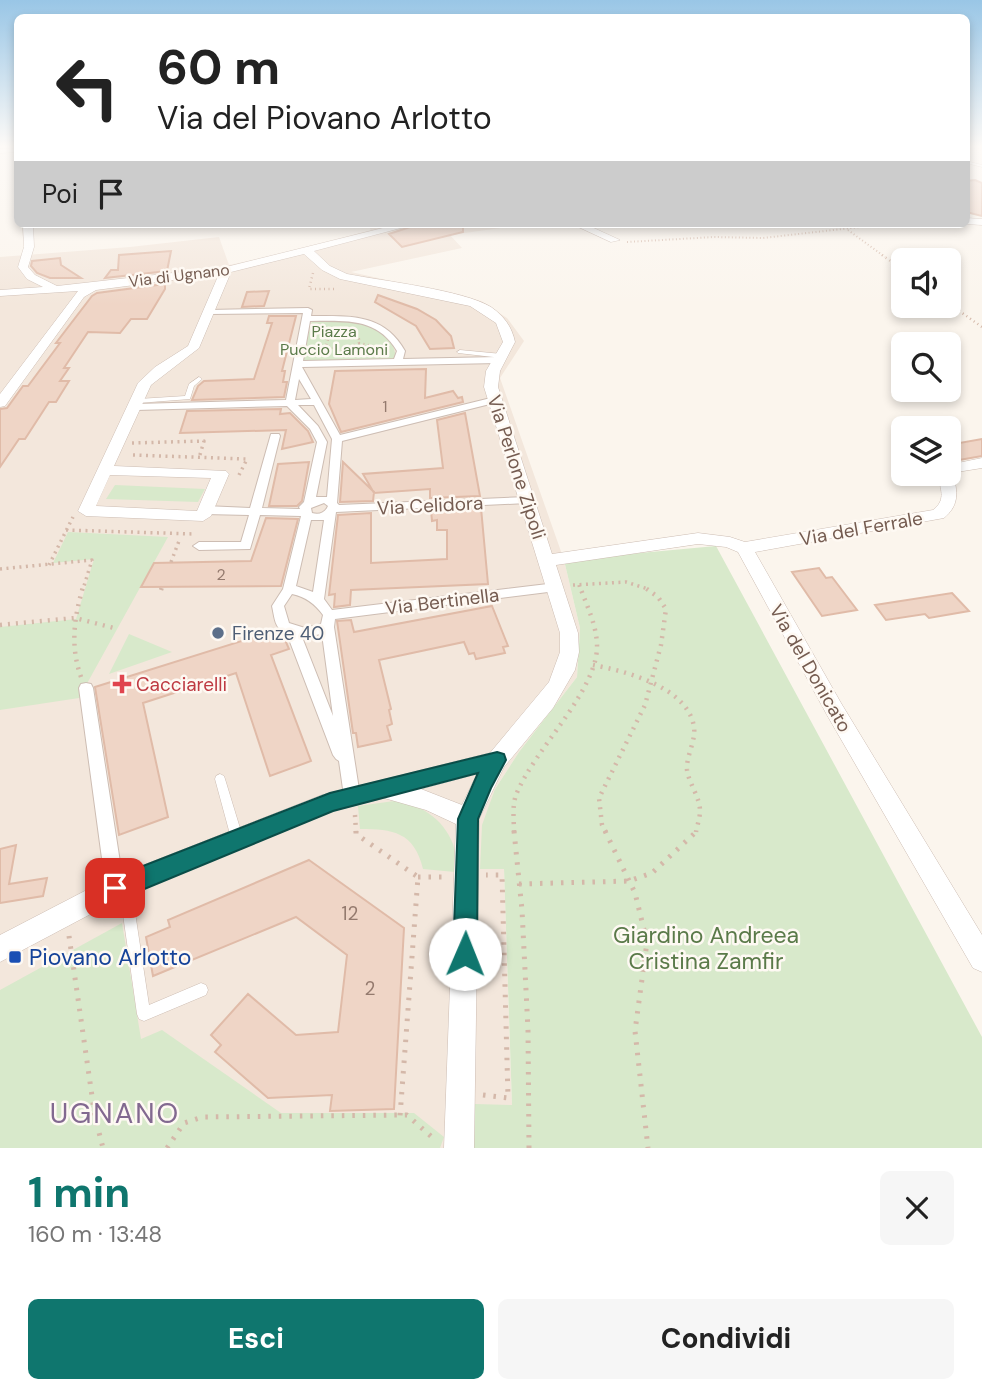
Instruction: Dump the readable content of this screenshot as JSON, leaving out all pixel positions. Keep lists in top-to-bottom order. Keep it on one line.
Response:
{"streets":{"street":["Via di Ugnano","Via Perlone Zipoli","Via Celidora","Via del Ferrale","Via Bertinella","Via del Donicato"]},"crossings":[["Via di Ugnano","Via Perlone Zipoli"],["Via Perlone Zipoli","Via Celidora"],["Via Perlone Zipoli","Via Bertinella"],["Via del Ferrale","Via del Donicato"]],"districts":["UGNANO"],"parks":["Piazza Puccio Lamoni","Giardino Andreea Cristina Zamfir"],"places":{"other":["Firenze 40"],"health":["Cacciarelli"],"transit":["Piovano Arlotto"]},"house_numbers":["1","2","12","2"],"page":{"turn":["60 m","Via del Piovano Arlotto"],"then":"Poi","heading":["1 min","160 m · 13:48"],"buttons":["Esci","Condividi"]}}
